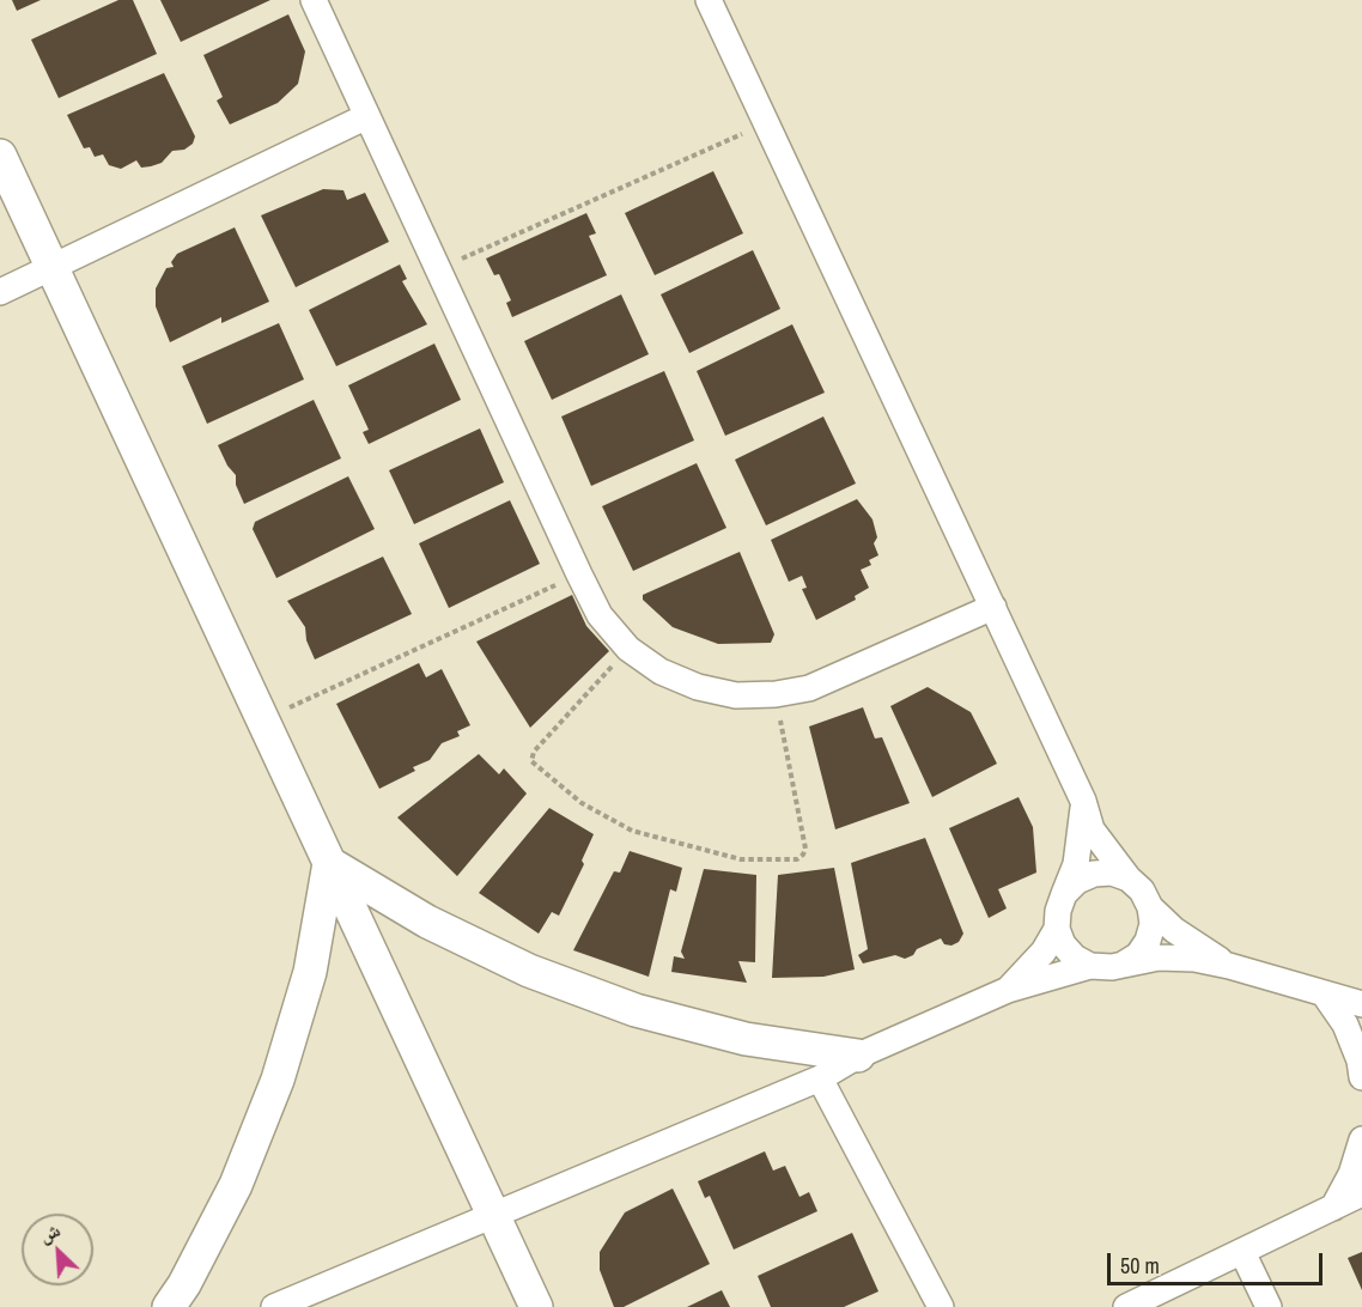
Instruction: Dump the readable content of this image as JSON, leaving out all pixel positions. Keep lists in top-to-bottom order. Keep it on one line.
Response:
{"scale_bar":"50 m","north":"top left"}
